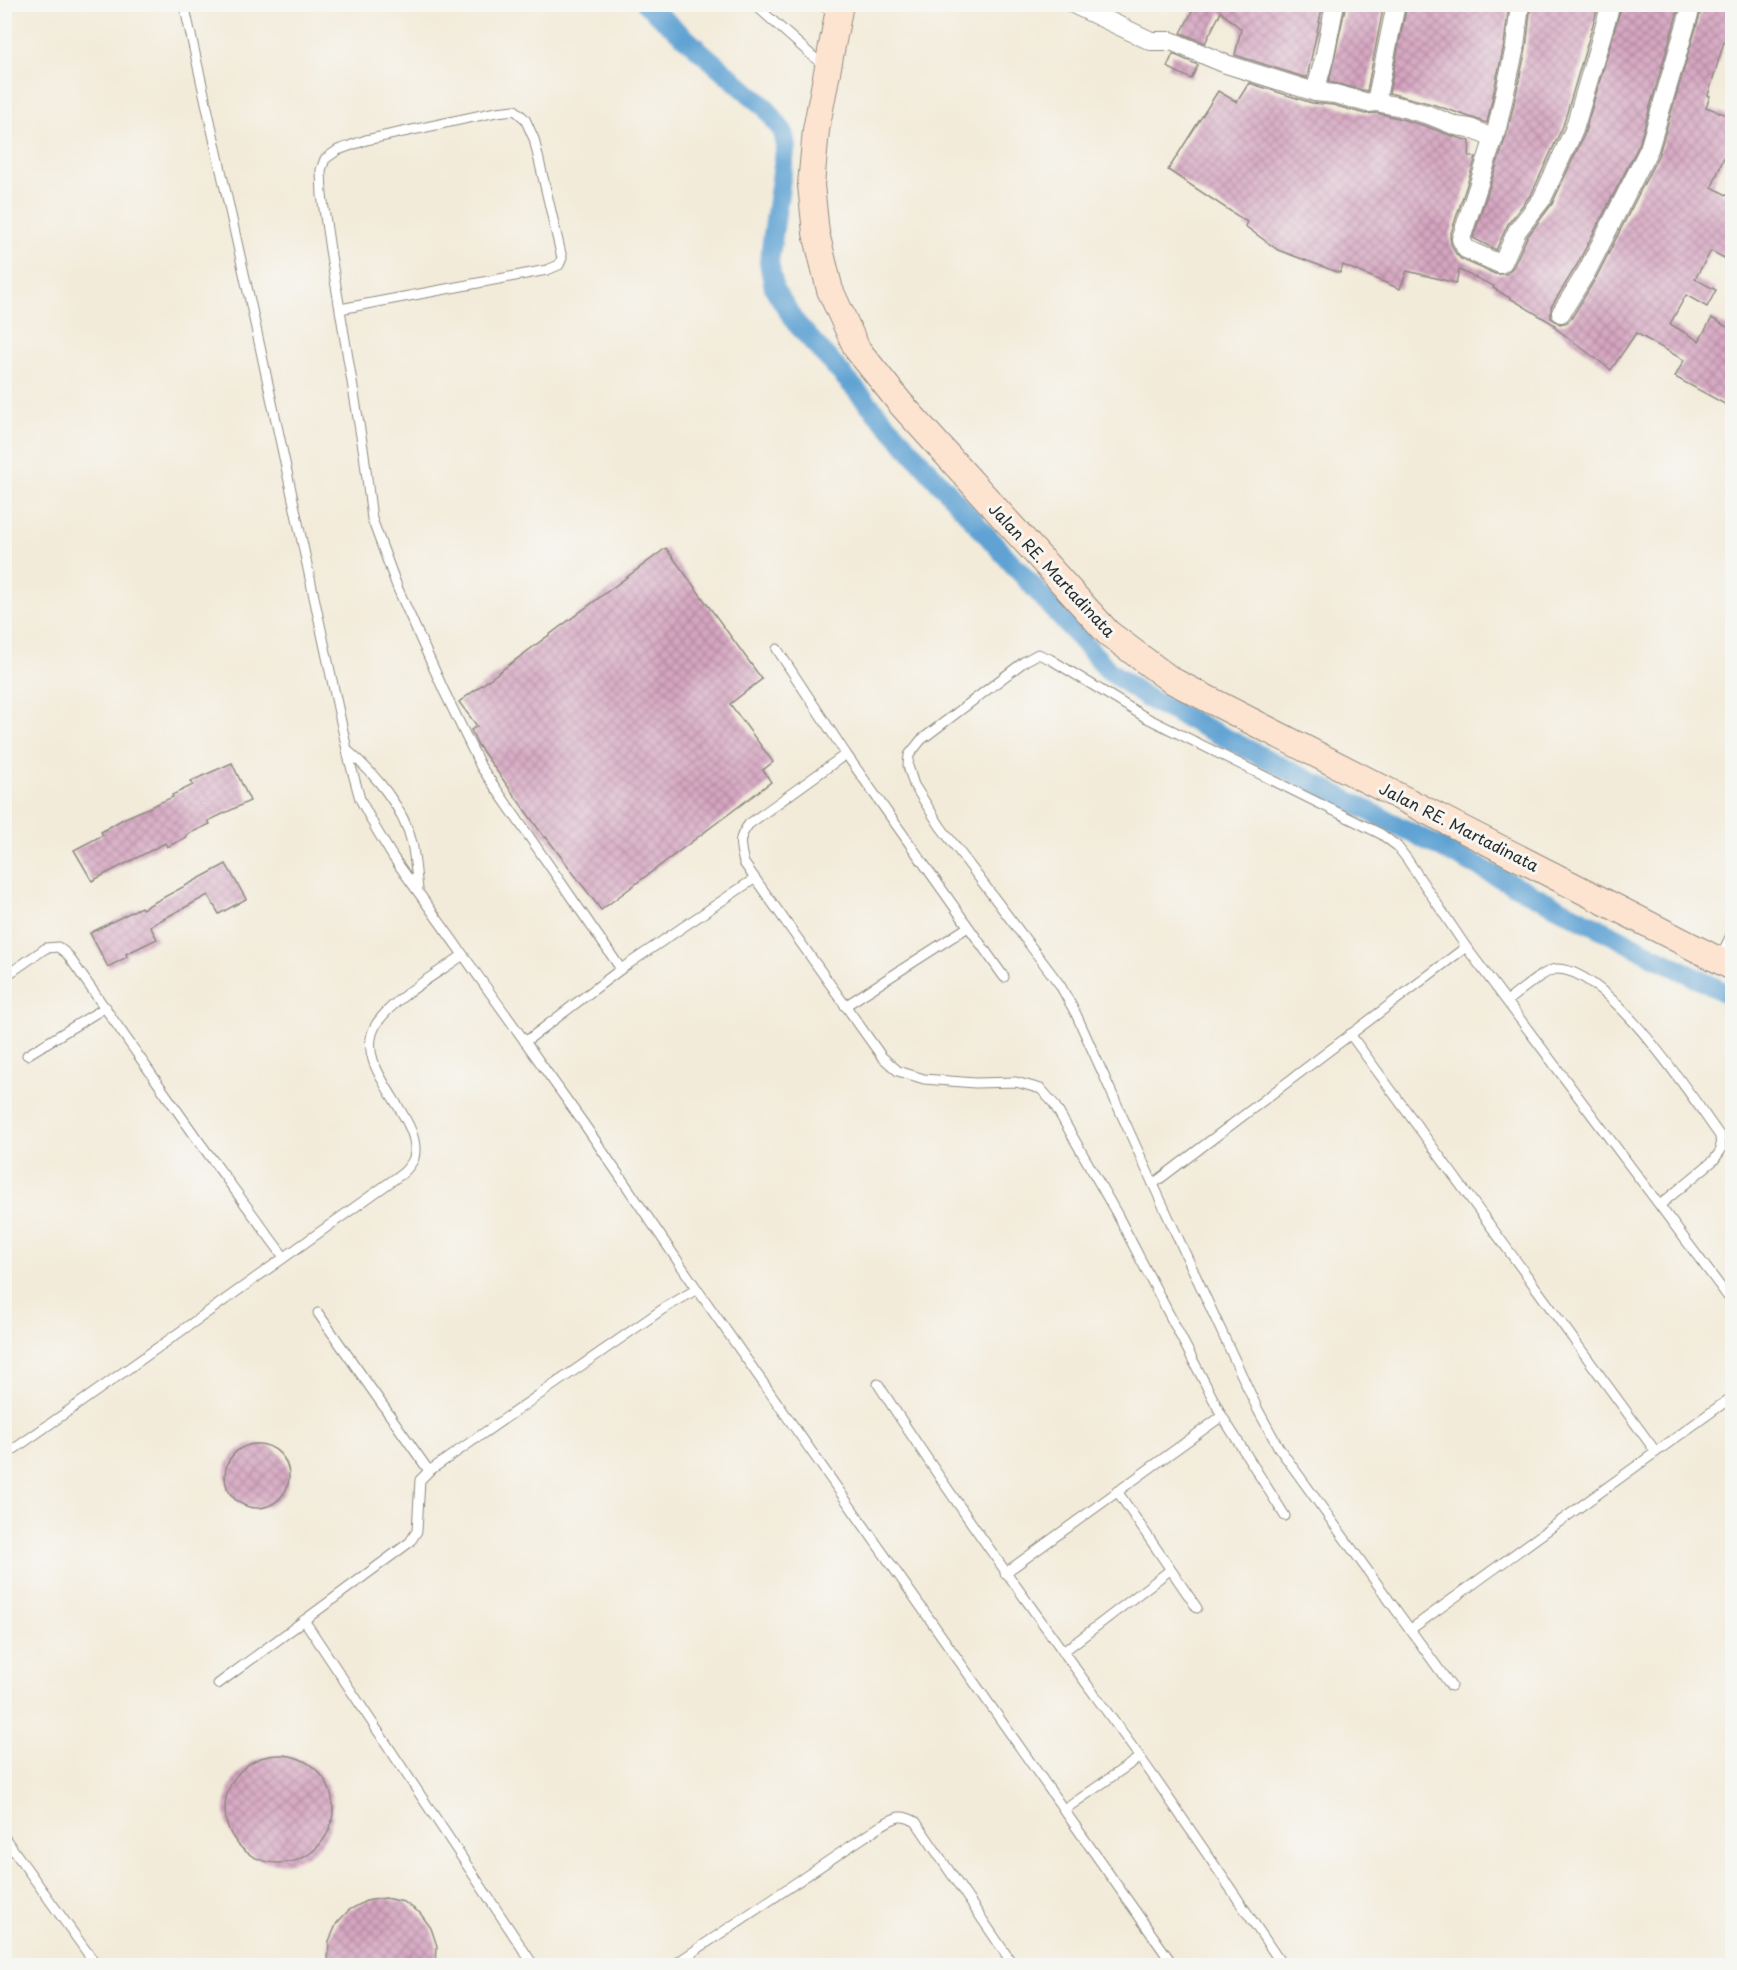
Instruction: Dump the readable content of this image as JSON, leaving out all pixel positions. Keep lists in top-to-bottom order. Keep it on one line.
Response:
{"streets":{"main road":["Jalan RE. Martadinata"]}}
